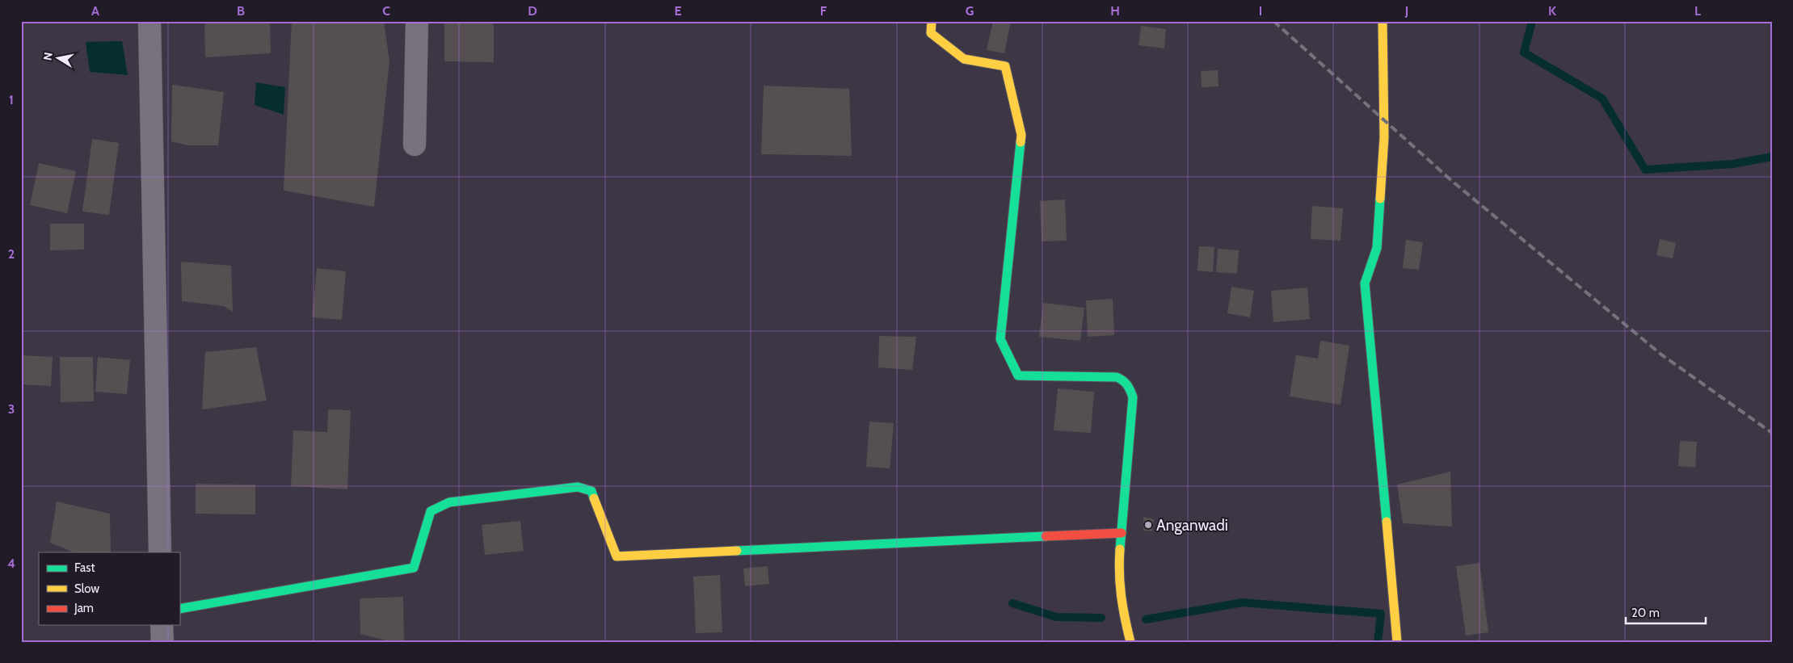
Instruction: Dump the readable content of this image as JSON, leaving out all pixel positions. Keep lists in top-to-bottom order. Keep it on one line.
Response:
{"places":["Anganwadi"],"legend":["Fast","Slow","Jam"],"scale_bar":"20 m","north":"left","grid":{"columns":["A","B","C","D","E","F","G","H","I","J","K","L"],"rows":["1","2","3","4"]}}
